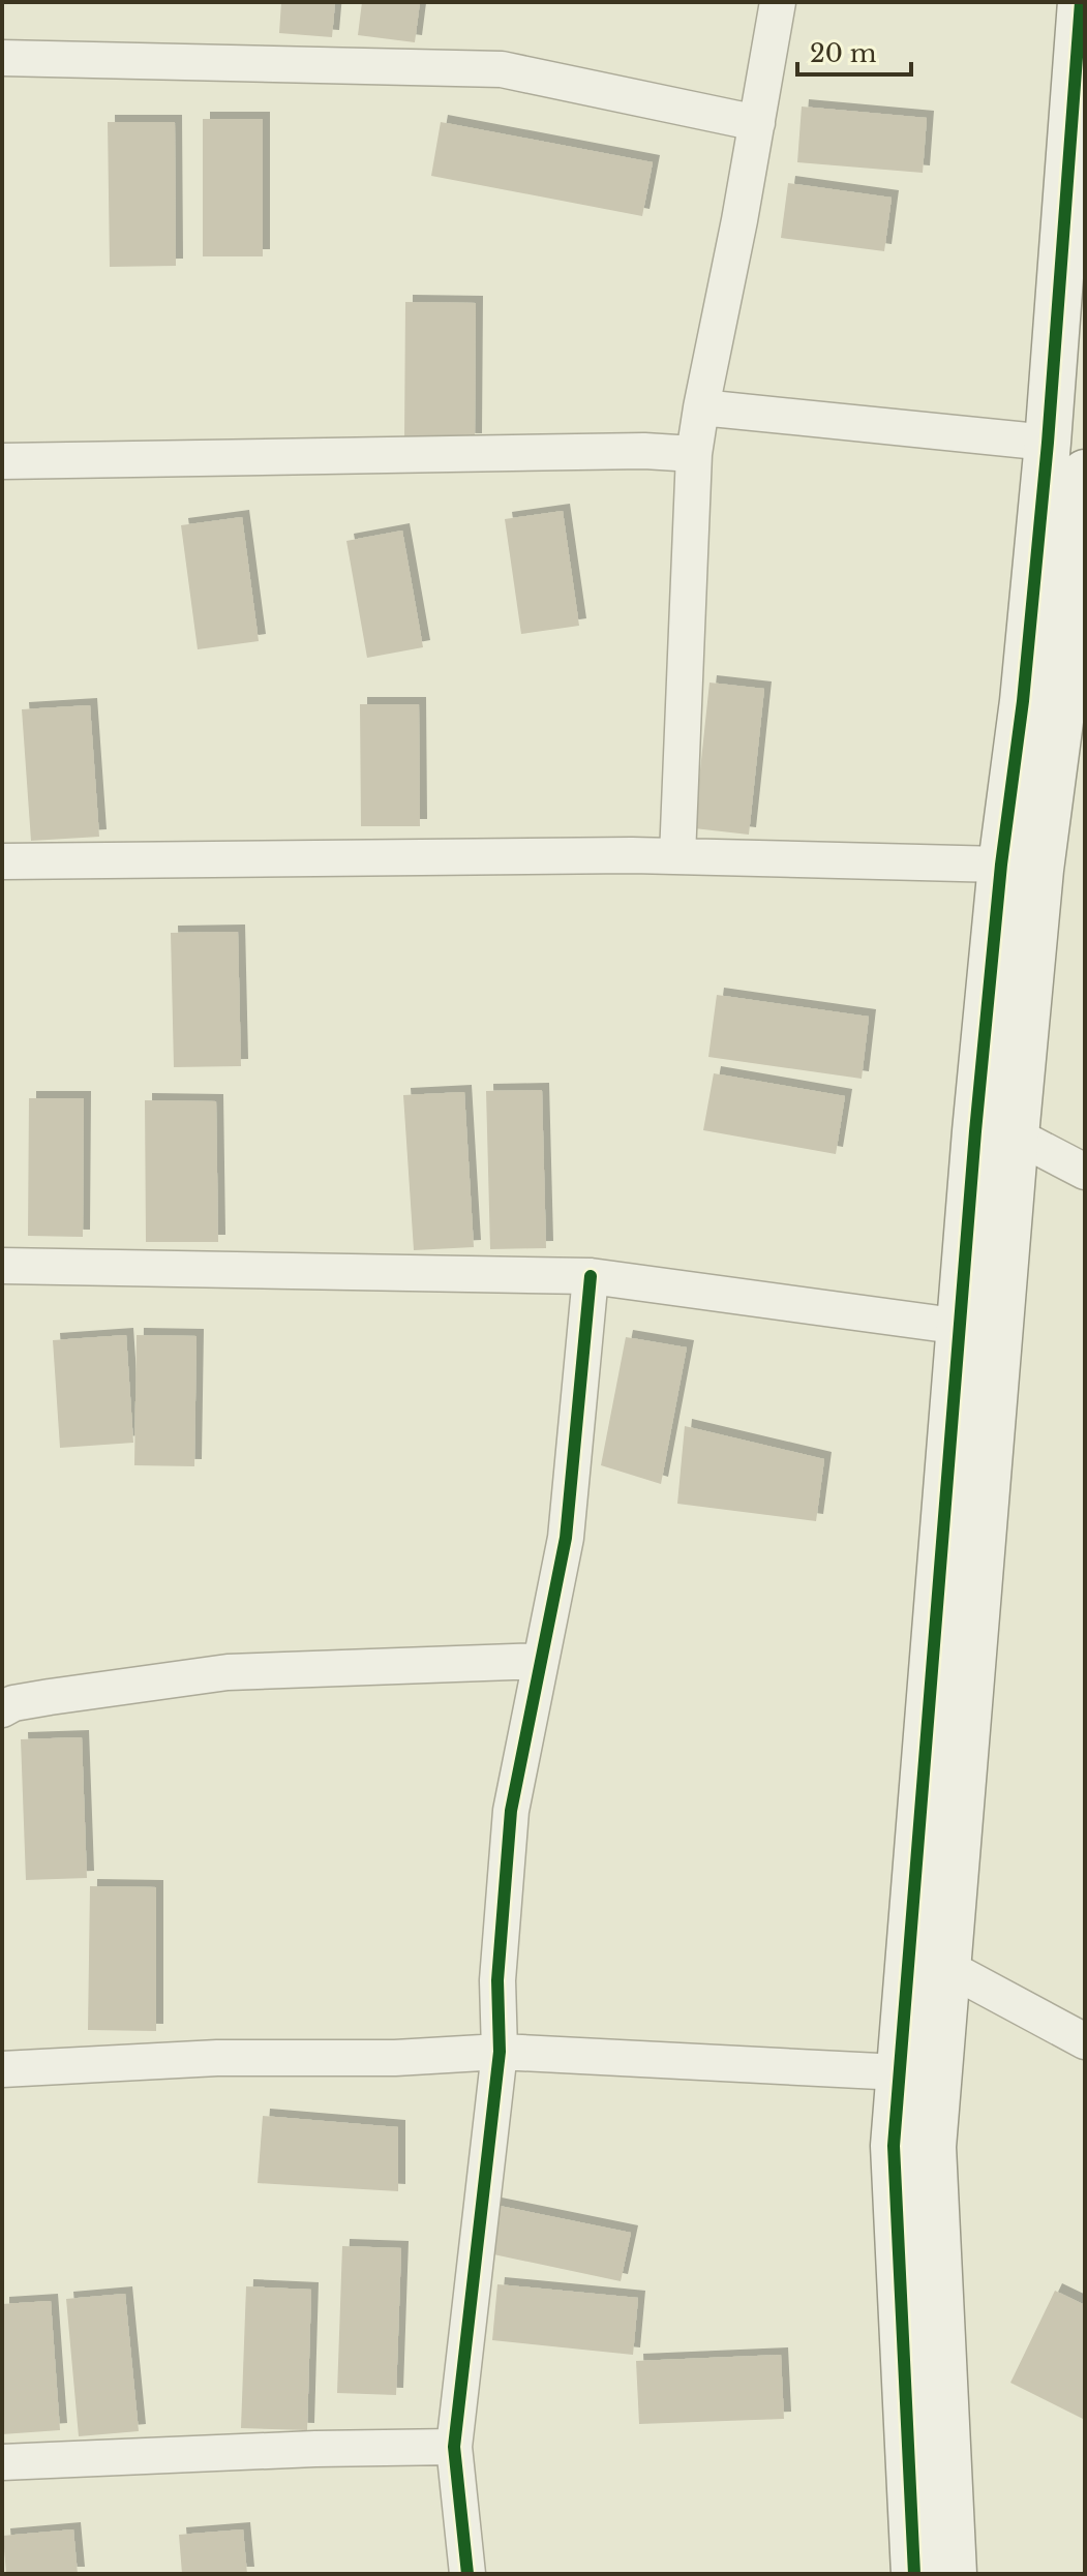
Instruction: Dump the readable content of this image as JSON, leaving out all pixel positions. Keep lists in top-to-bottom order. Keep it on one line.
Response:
{"scale_bar":"20 m"}
